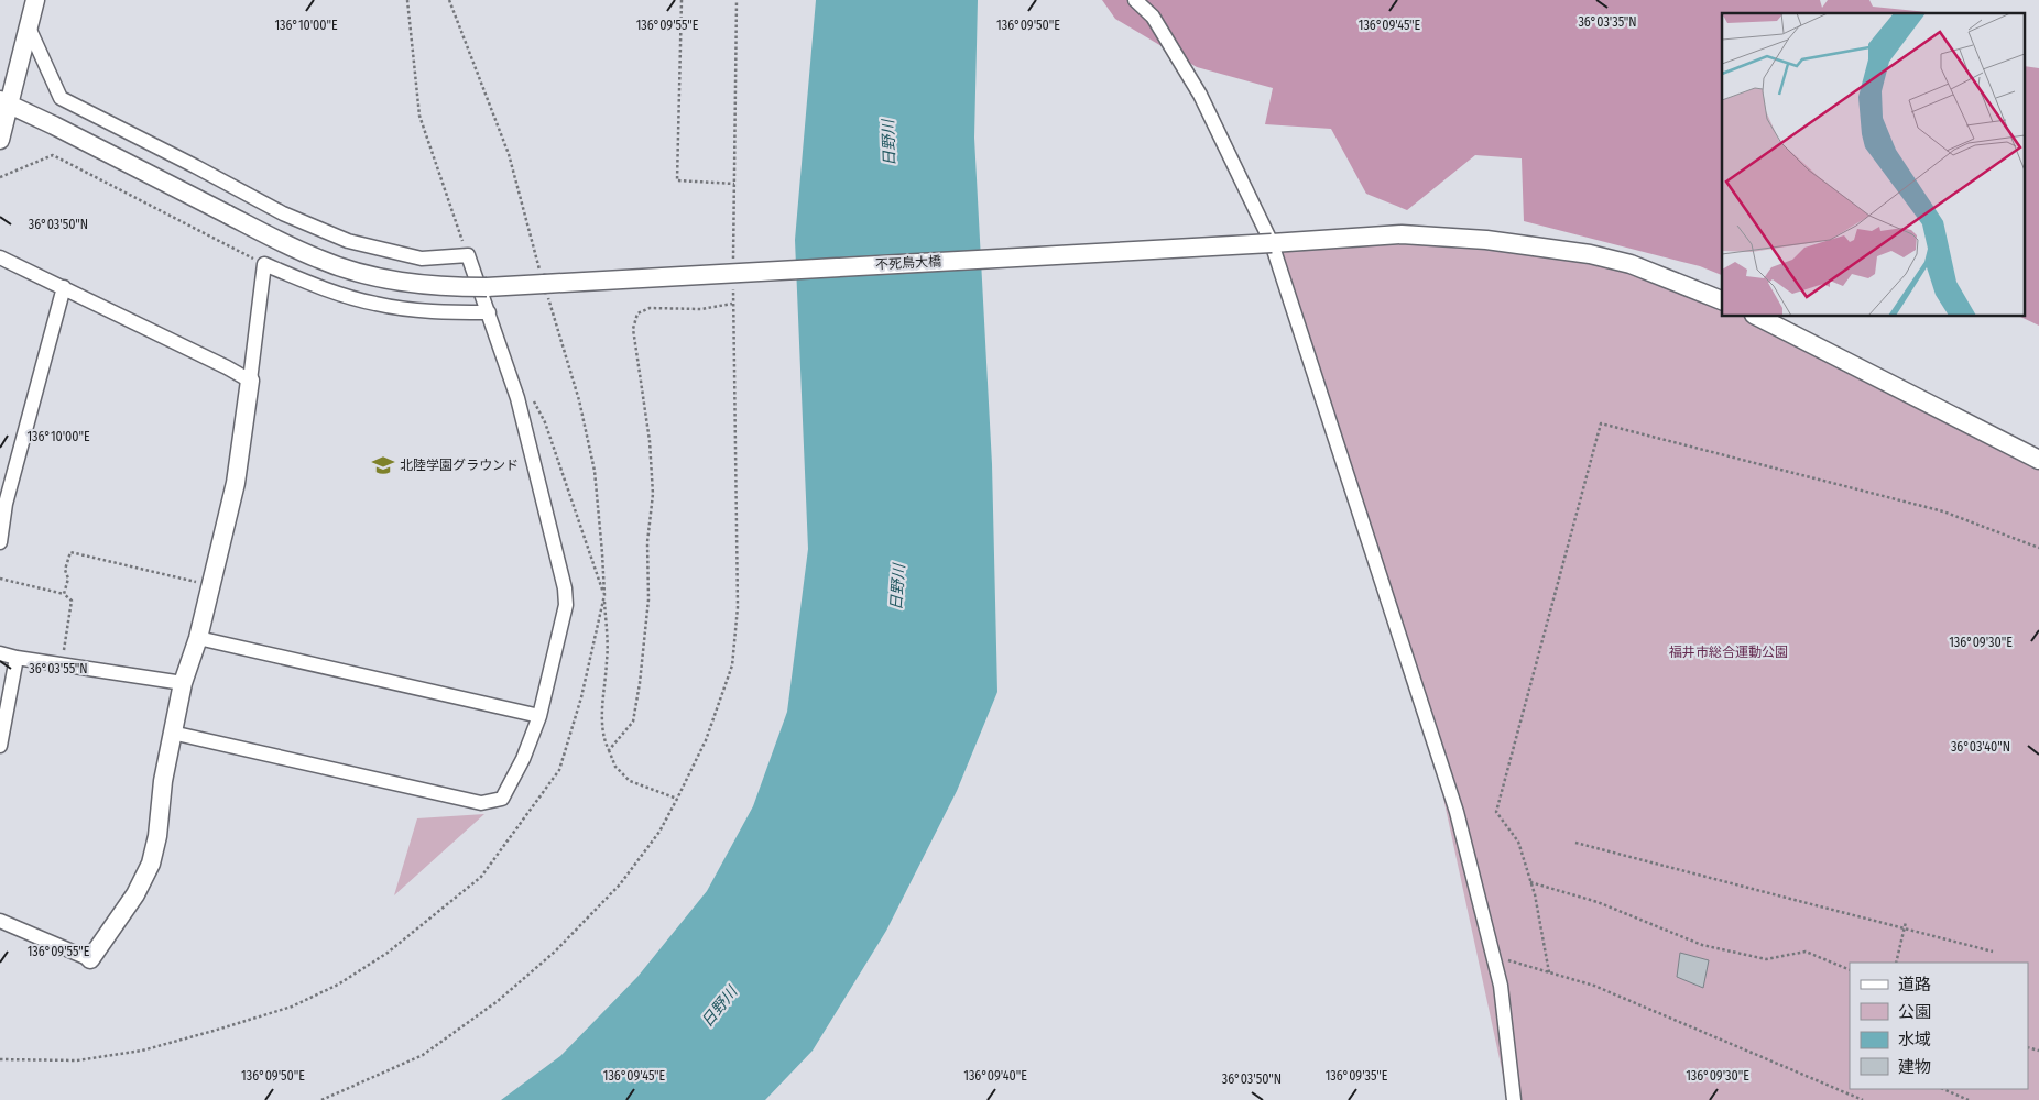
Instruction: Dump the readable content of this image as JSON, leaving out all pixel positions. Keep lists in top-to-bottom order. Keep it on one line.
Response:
{"streets":{"street":["不死鳥大橋"]},"water":["日野川"],"parks":["福井市総合運動公園"],"places":{"school or university":["北陸学園グラウンド"]},"legend":["道路","公園","水域","建物"],"coordinates":["36°03'35\"N","136°10'00\"E","136°09'55\"E","136°09'50\"E","136°09'45\"E","36°03'50\"N","136°09'30\"E","36°03'55\"N","36°03'40\"N","136°09'40\"E","136°09'35\"E"]}
